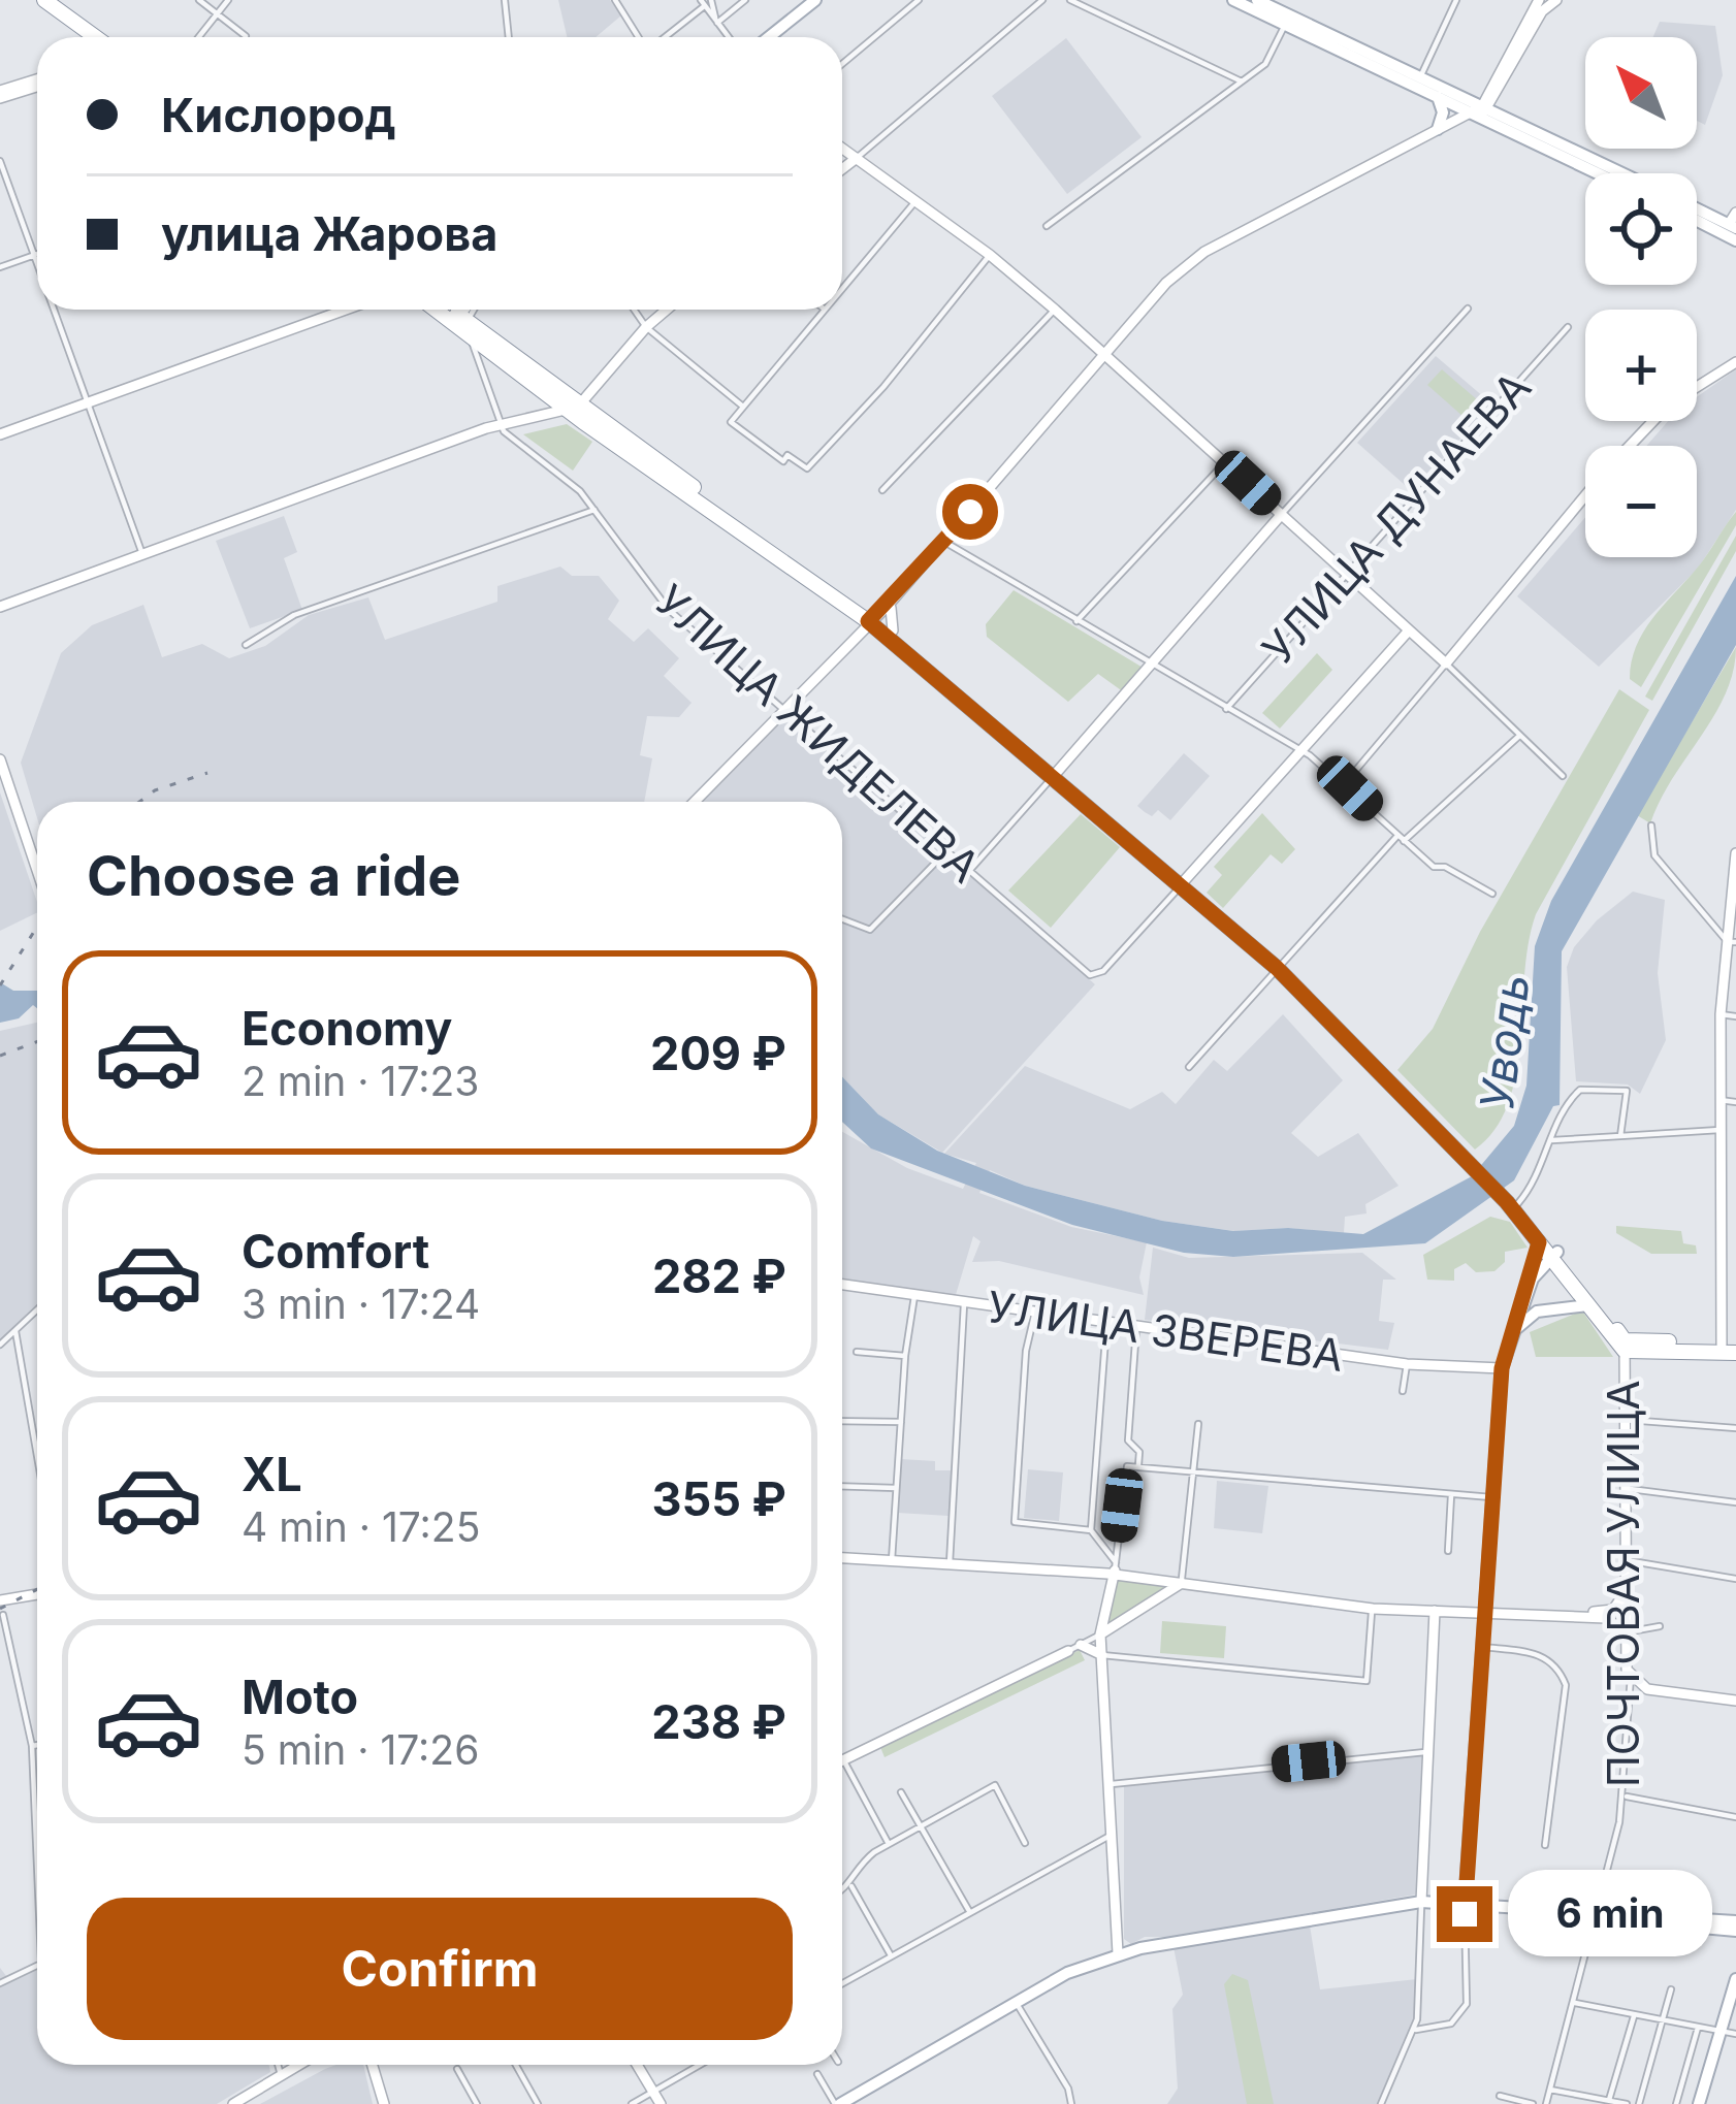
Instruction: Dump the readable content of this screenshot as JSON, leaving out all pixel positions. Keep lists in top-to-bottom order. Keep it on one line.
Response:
{"streets":{"main road":["УЛИЦА ЗВЕРЕВА","ПОЧТОВАЯ УЛИЦА"],"street":["УЛИЦА ДУНАЕВА","УЛИЦА ЖИДЕЛЕВА"]},"water":["Уводь"],"north":"top left","page":{"map_buttons":["+","−"],"banner":["Кислород","улица Жарова"],"heading":"Choose a ride","list":[{"name":"Economy","note":"2 min · 17:23","value":"209 ₽"},{"name":"Comfort","note":"3 min · 17:24","value":"282 ₽"},{"name":"XL","note":"4 min · 17:25","value":"355 ₽"},{"name":"Moto","note":"5 min · 17:26","value":"238 ₽"}],"bubble":"6 min","buttons":"Confirm"}}
